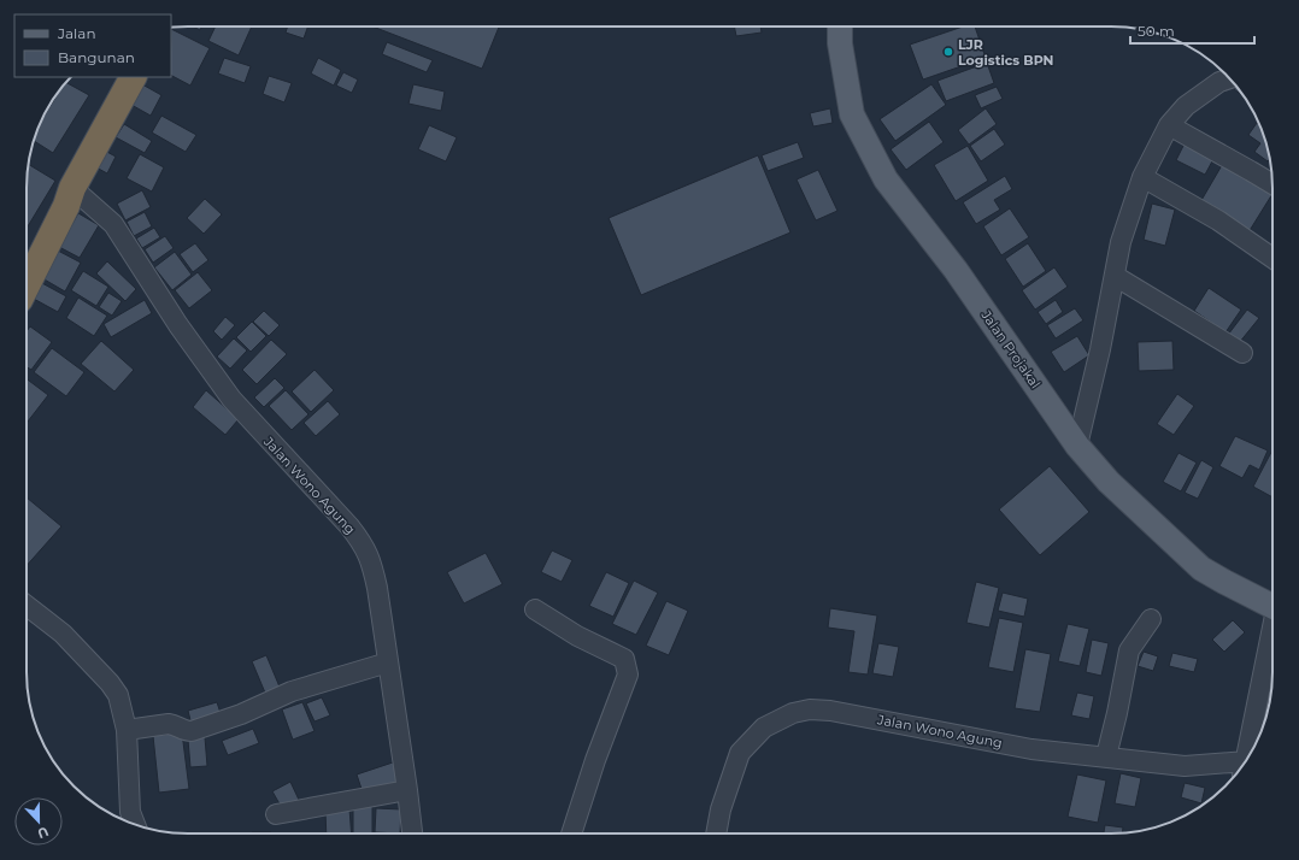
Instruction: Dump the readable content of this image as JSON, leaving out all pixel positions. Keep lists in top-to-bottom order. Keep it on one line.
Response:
{"streets":{"main road":["Jalan Projakal"],"street":["Jalan Wono Agung"]},"places":["LJR Logistics BPN"],"legend":["Jalan","Bangunan"],"scale_bar":"50 m","north":"bottom"}
